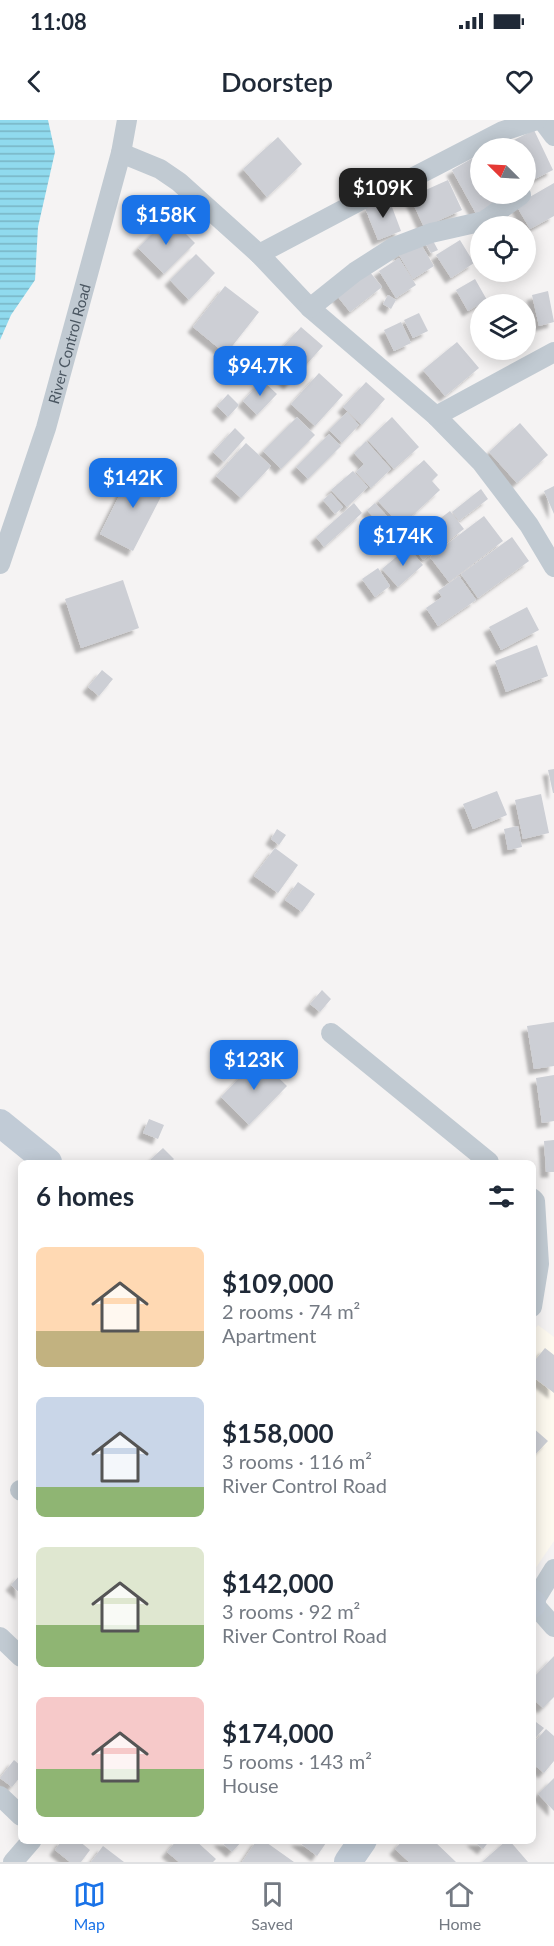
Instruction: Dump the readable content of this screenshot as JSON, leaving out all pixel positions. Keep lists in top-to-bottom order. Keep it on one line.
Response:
{"streets":{"street":["River Control Road"]},"north":"top left","page":{"status":"11:08","header":"Doorstep","price":["$109K","$158K","$94.7K","$142K","$174K","$123K"],"heading":"6 homes","list":[{"name":"$109,000","note":"2 rooms · 74 m² · Apartment"},{"name":"$158,000","note":"3 rooms · 116 m² · River Control Road"},{"name":"$142,000","note":"3 rooms · 92 m² · River Control Road"},{"name":"$174,000","note":"5 rooms · 143 m² · House"}],"tabs":["Map","Saved","Home"]}}
